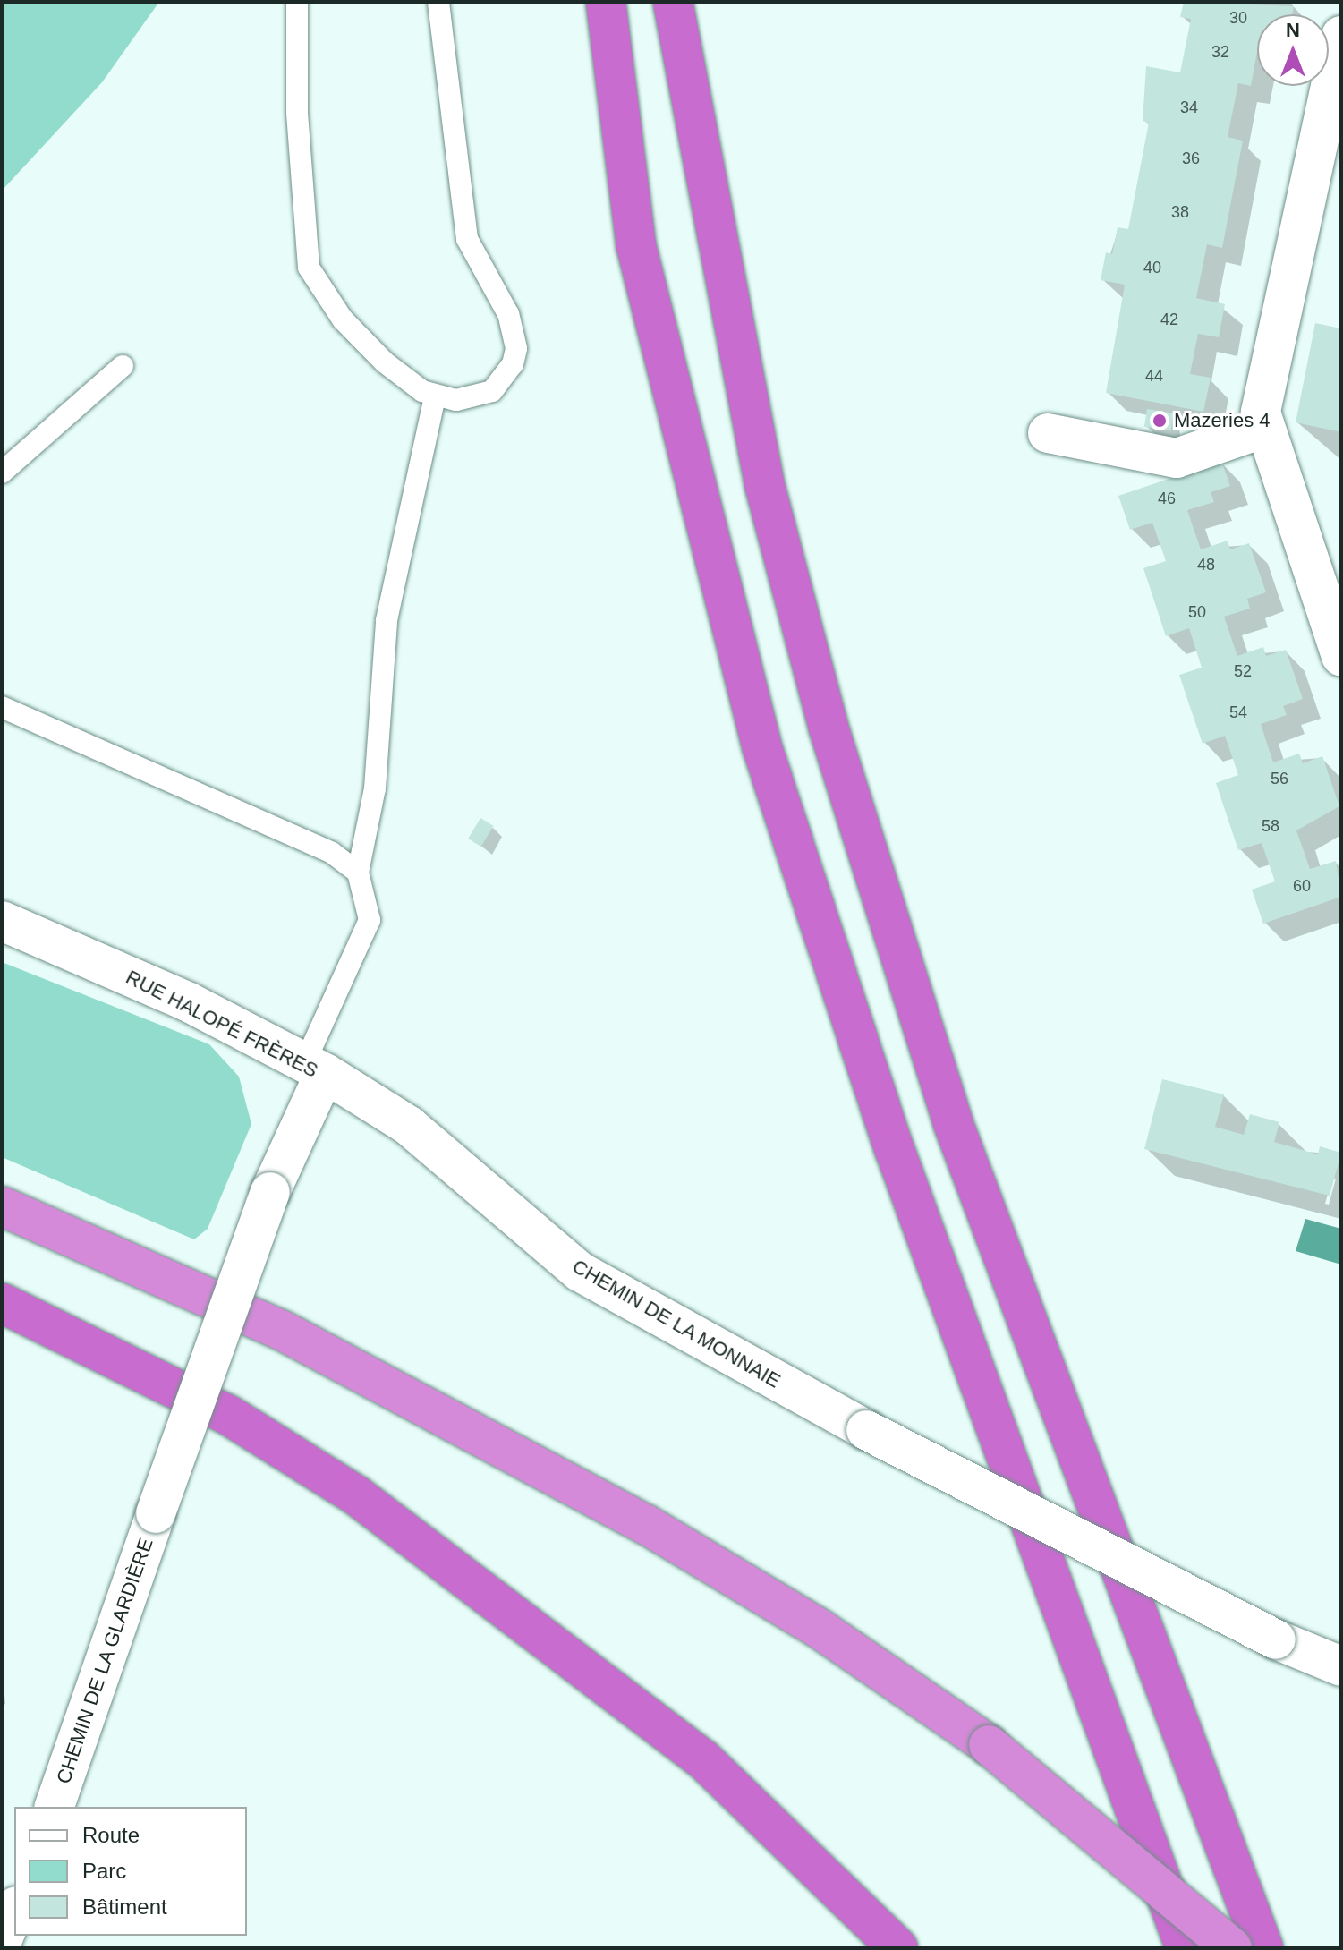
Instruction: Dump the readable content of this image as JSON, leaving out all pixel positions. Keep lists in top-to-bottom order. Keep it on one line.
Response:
{"streets":{"street":["RUE HALOPÉ FRÈRES","CHEMIN DE LA MONNAIE","CHEMIN DE LA GLARDIÈRE"]},"crossings":[["RUE HALOPÉ FRÈRES","CHEMIN DE LA MONNAIE"],["RUE HALOPÉ FRÈRES","CHEMIN DE LA GLARDIÈRE"]],"places":["Mazeries 4"],"house_numbers":["30","32","34","36","38","40","42","44","46","48","50","52","54","56","58","60"],"legend":["Route","Parc","Bâtiment"],"north":"top"}
